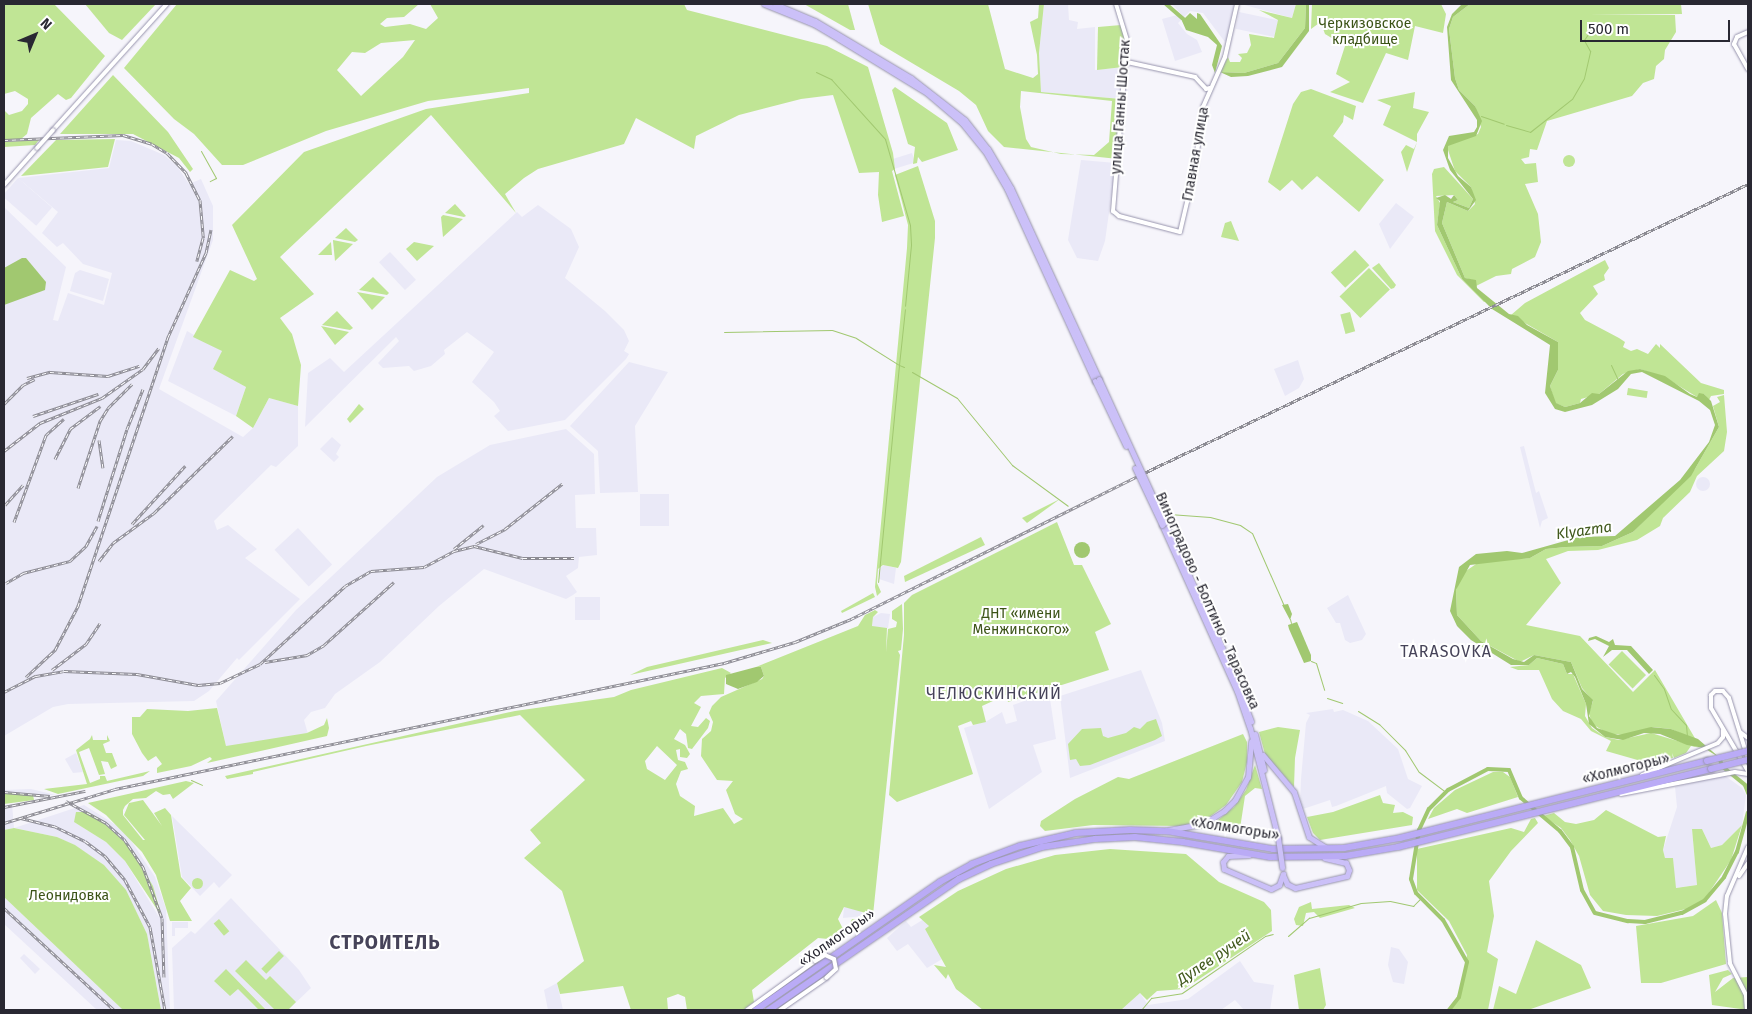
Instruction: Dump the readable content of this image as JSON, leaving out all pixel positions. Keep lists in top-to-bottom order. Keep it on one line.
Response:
{"streets":{"highway":["«Холмогоры»"],"main road":["улица Ганны Шостак","Главная улица","Виноградово - Болтино - Тарасовка"]},"crossings":[["улица Ганны Шостак","Главная улица"]],"districts":["TARASOVKA","ЧЕЛЮСКИНСКИЙ","СТРОИТЕЛЬ"],"water":["Klyazma","Дулев ручей"],"parks":["Черкизовское кладбище","ДНТ «имени Менжинского»","Леонидовка"],"scale_bar":"500 m","north":"top right"}
